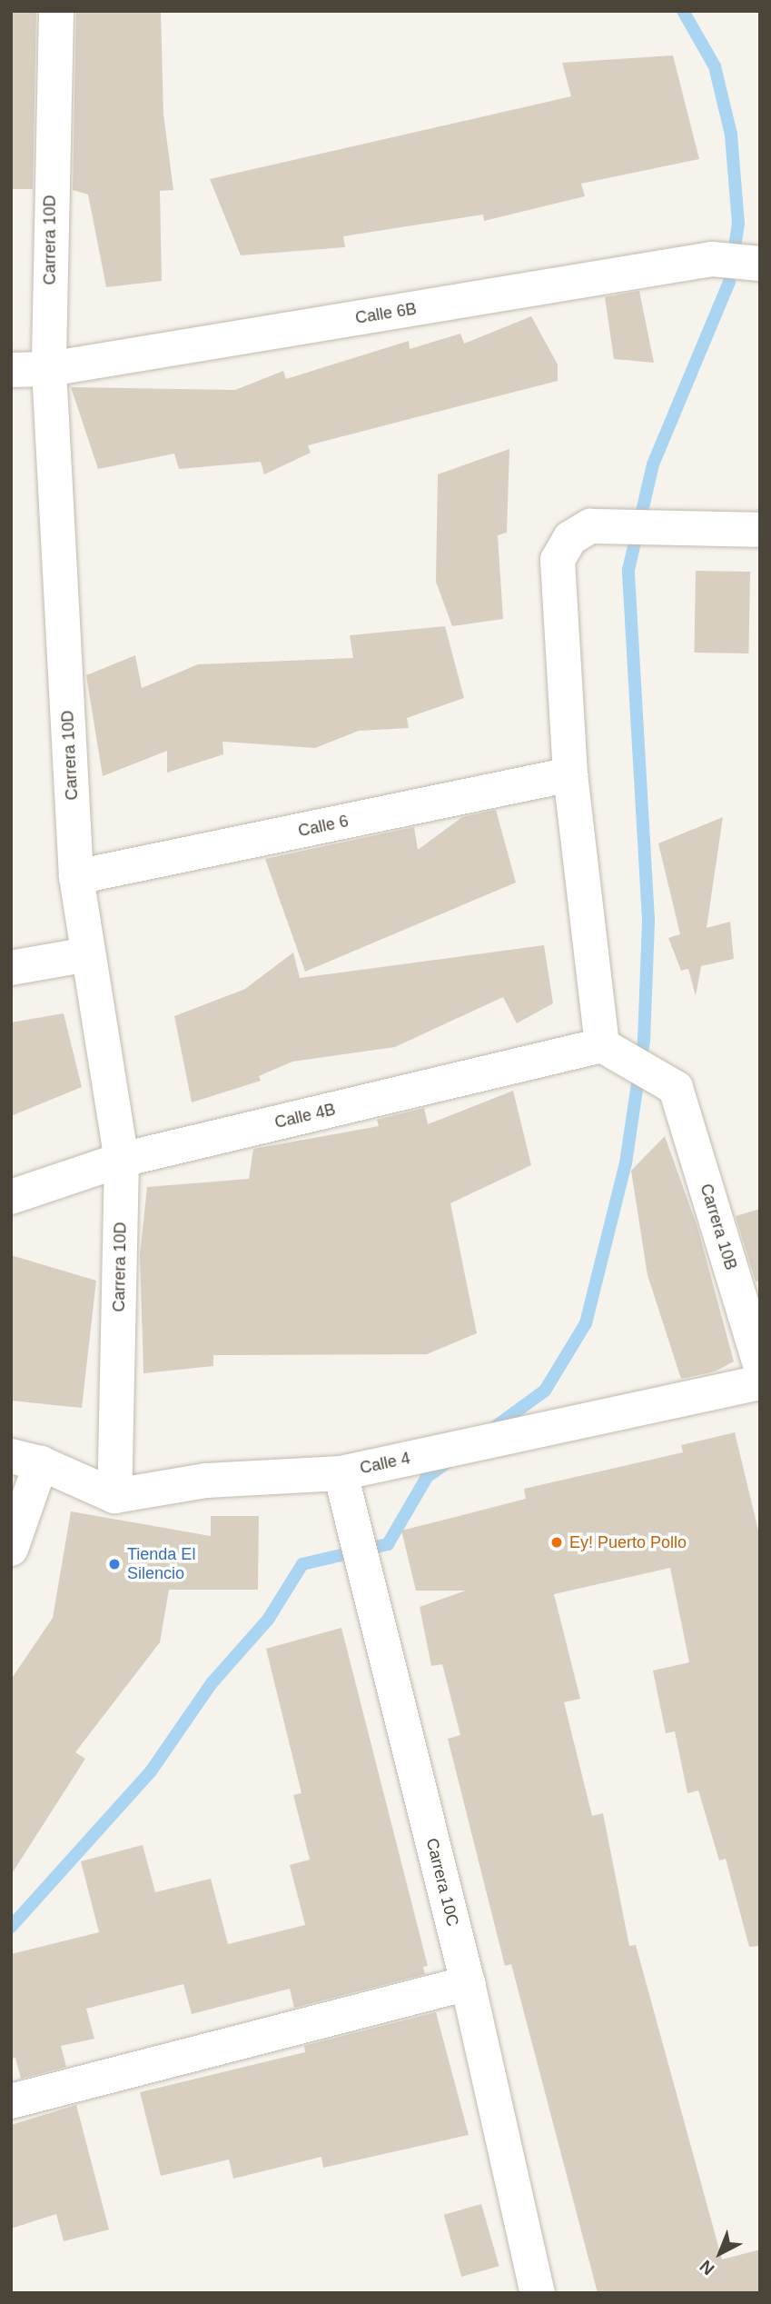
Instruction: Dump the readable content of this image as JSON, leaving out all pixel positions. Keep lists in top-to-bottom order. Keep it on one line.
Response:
{"streets":{"street":["Carrera 10D","Calle 6B","Calle 6","Calle 4B","Carrera 10B","Calle 4","Carrera 10C"]},"crossings":[["Carrera 10D","Calle 6B"],["Carrera 10D","Calle 6"],["Carrera 10D","Calle 4B"],["Carrera 10D","Calle 4"],["Calle 4B","Carrera 10B"],["Calle 4","Carrera 10C"]],"places":["Ey! Puerto Pollo","Tienda El Silencio"],"north":"bottom left"}
